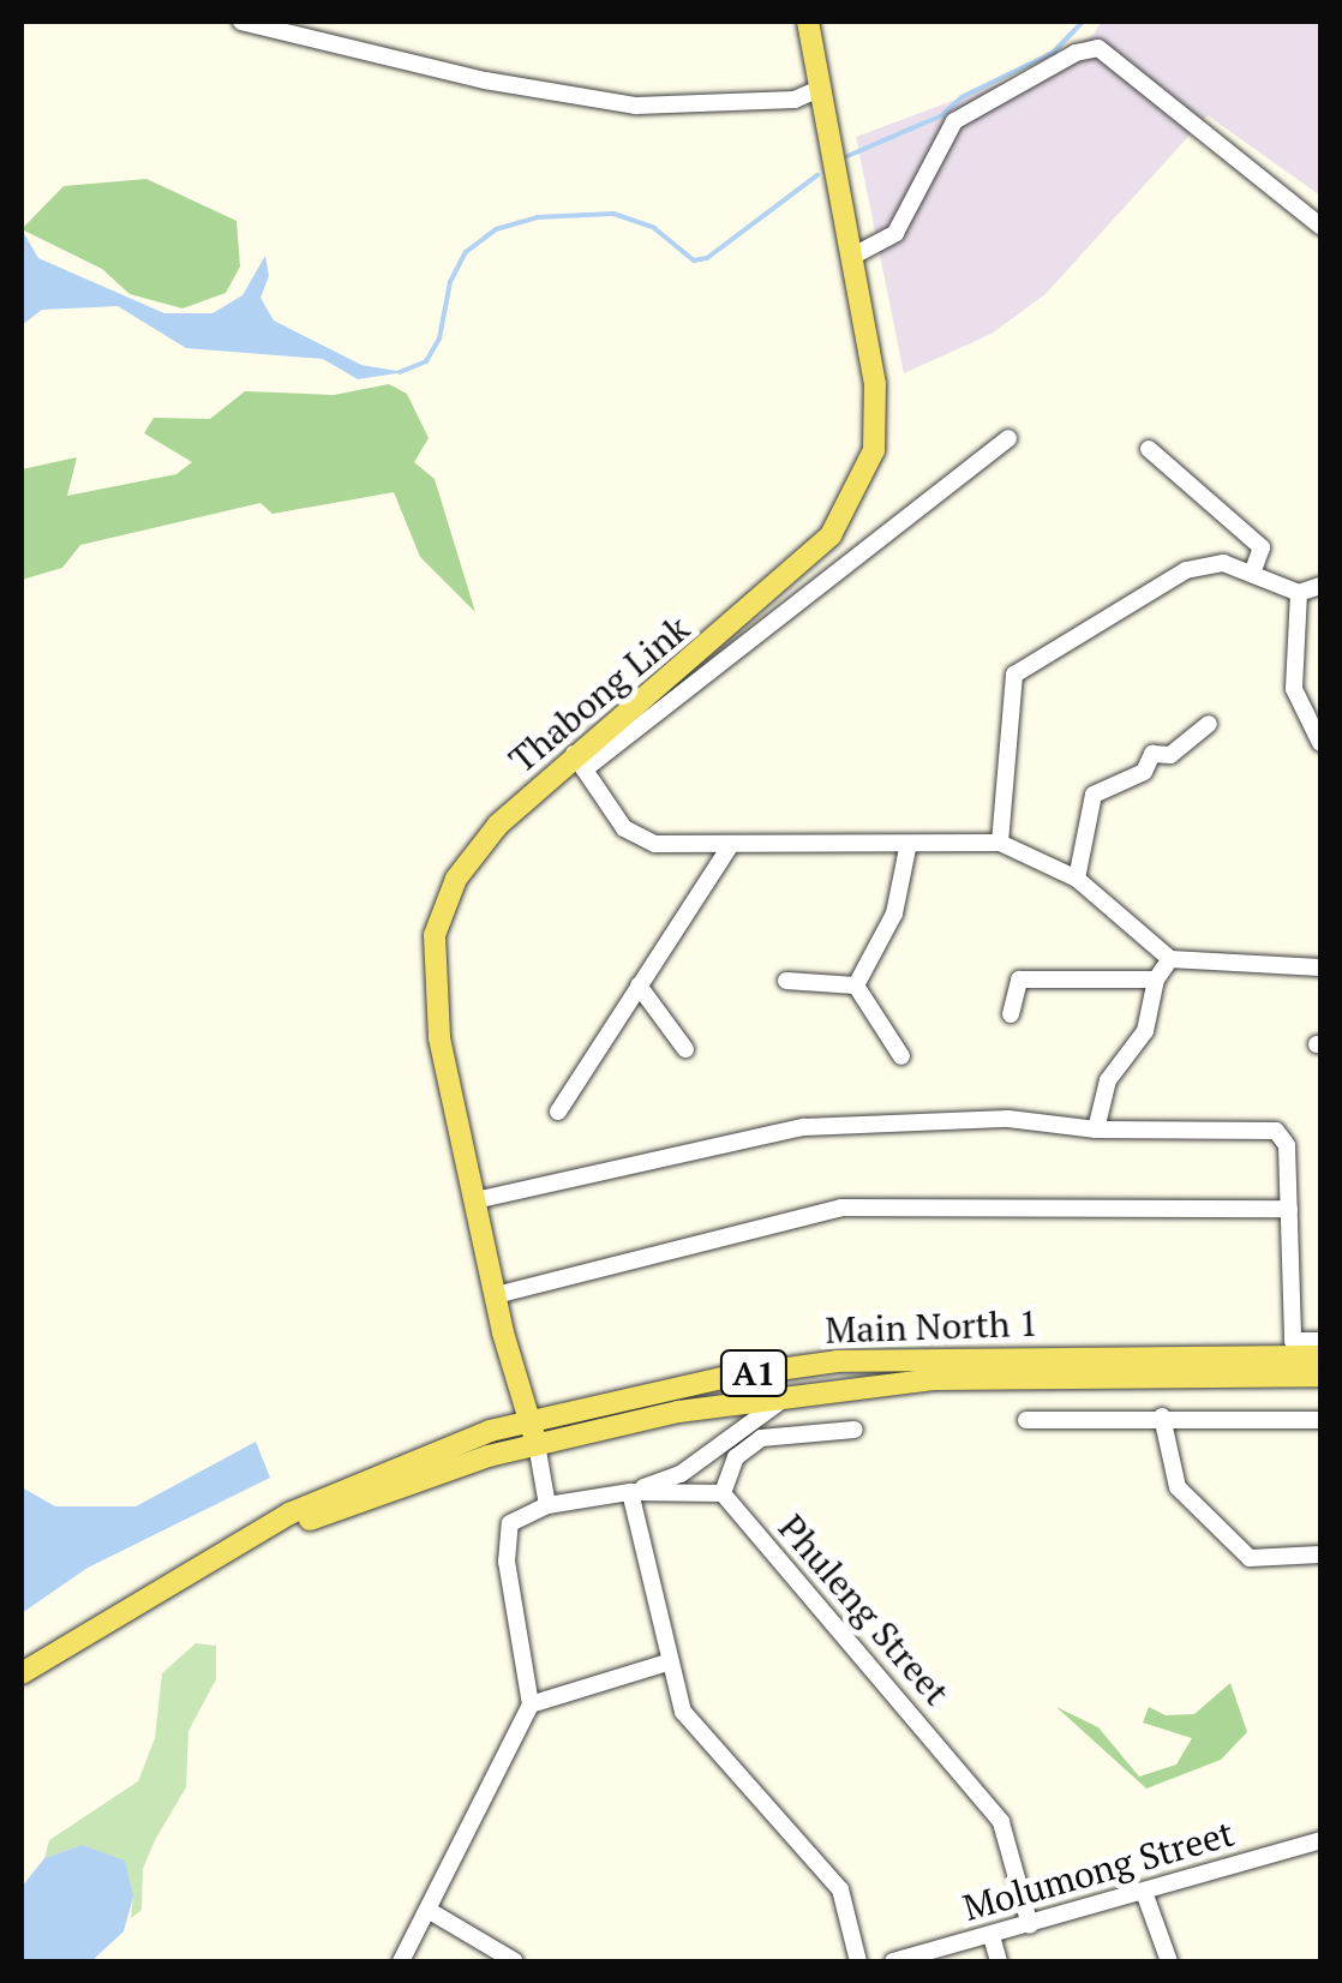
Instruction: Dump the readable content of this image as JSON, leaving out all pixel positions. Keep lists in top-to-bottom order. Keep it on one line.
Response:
{"streets":{"main road":["Thabong Link","Main North 1","A1"],"street":["Phuleng Street","Molumong Street"]},"crossings":[["Thabong Link","Main North 1"],["Phuleng Street","Molumong Street"]]}
